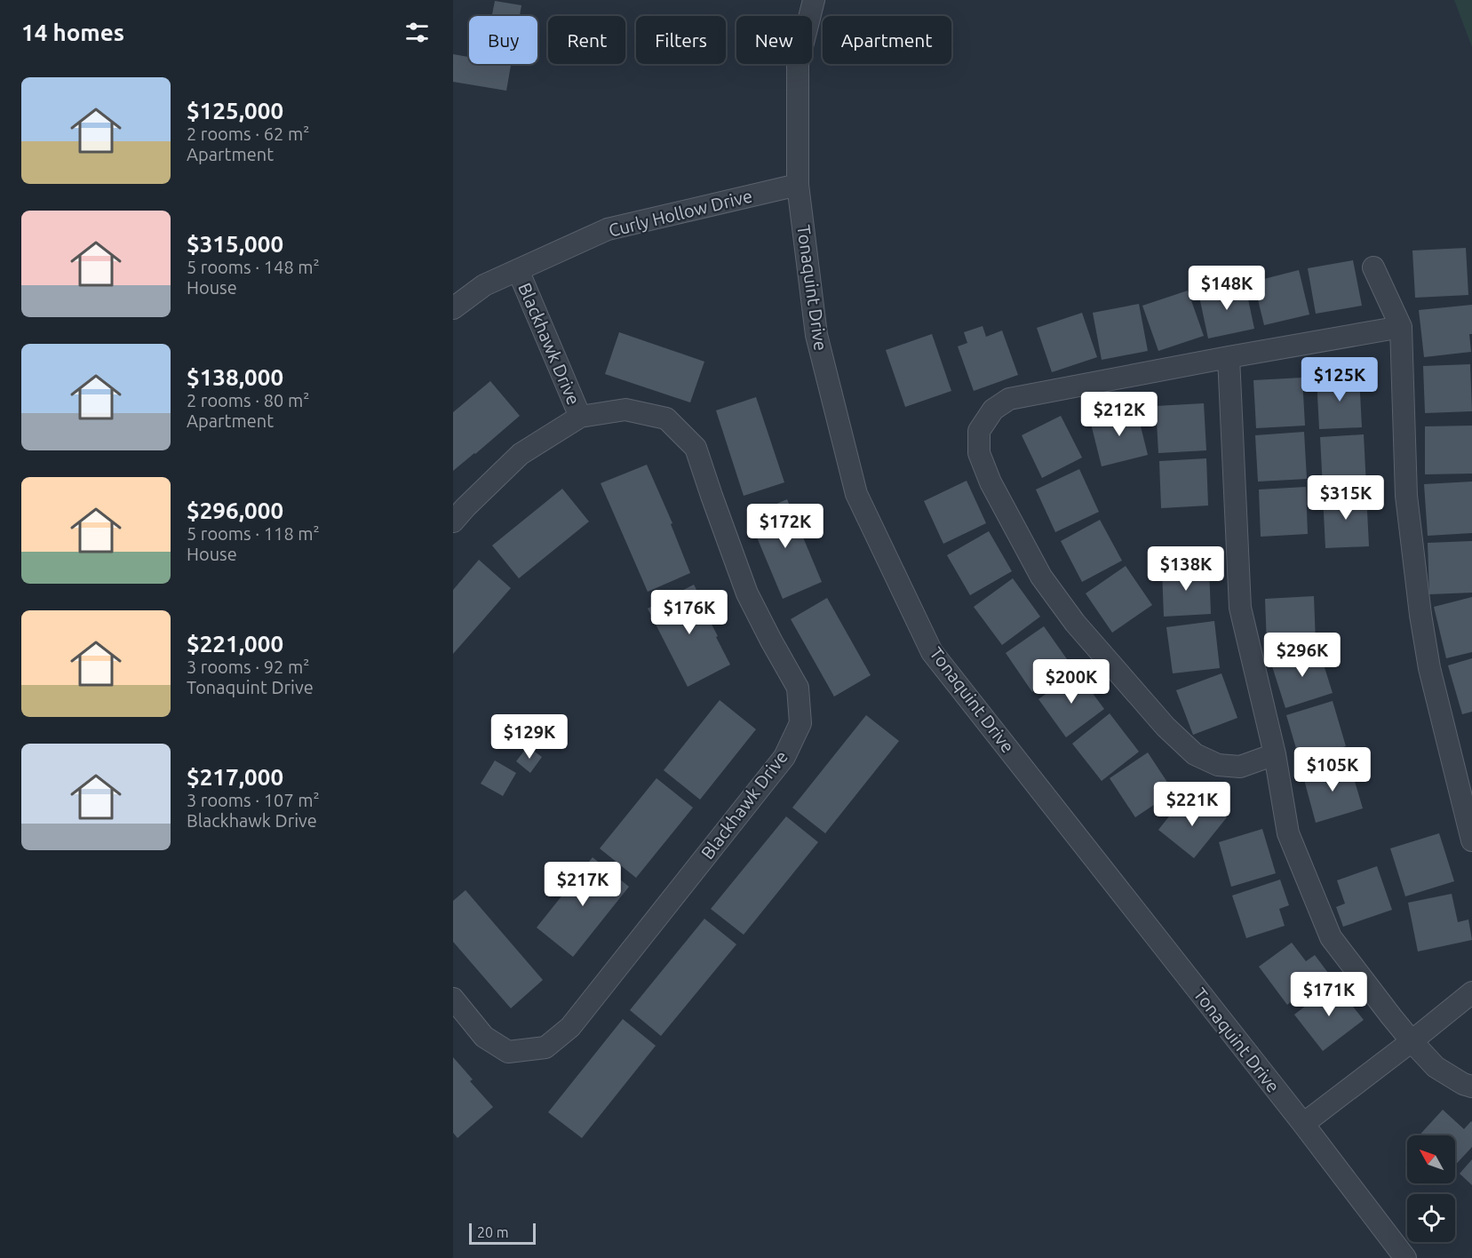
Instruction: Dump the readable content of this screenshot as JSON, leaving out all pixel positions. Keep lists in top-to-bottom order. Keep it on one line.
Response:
{"streets":{"street":["Curly Hollow Drive","Tonaquint Drive","Blackhawk Drive"]},"crossings":[["Curly Hollow Drive","Tonaquint Drive"],["Curly Hollow Drive","Blackhawk Drive"]],"scale_bar":"20 m","north":"top left","page":{"heading":"14 homes","chip":["Buy","Rent","Filters","New","Apartment"],"list":[{"name":"$125,000","note":"2 rooms · 62 m² · Apartment"},{"name":"$315,000","note":"5 rooms · 148 m² · House"},{"name":"$138,000","note":"2 rooms · 80 m² · Apartment"},{"name":"$296,000","note":"5 rooms · 118 m² · House"},{"name":"$221,000","note":"3 rooms · 92 m² · Tonaquint Drive"},{"name":"$217,000","note":"3 rooms · 107 m² · Blackhawk Drive"}],"price":["$148K","$125K","$212K","$315K","$172K","$138K","$176K","$296K","$200K","$129K","$105K","$221K","$217K","$171K"],"scale":"20 m"}}
